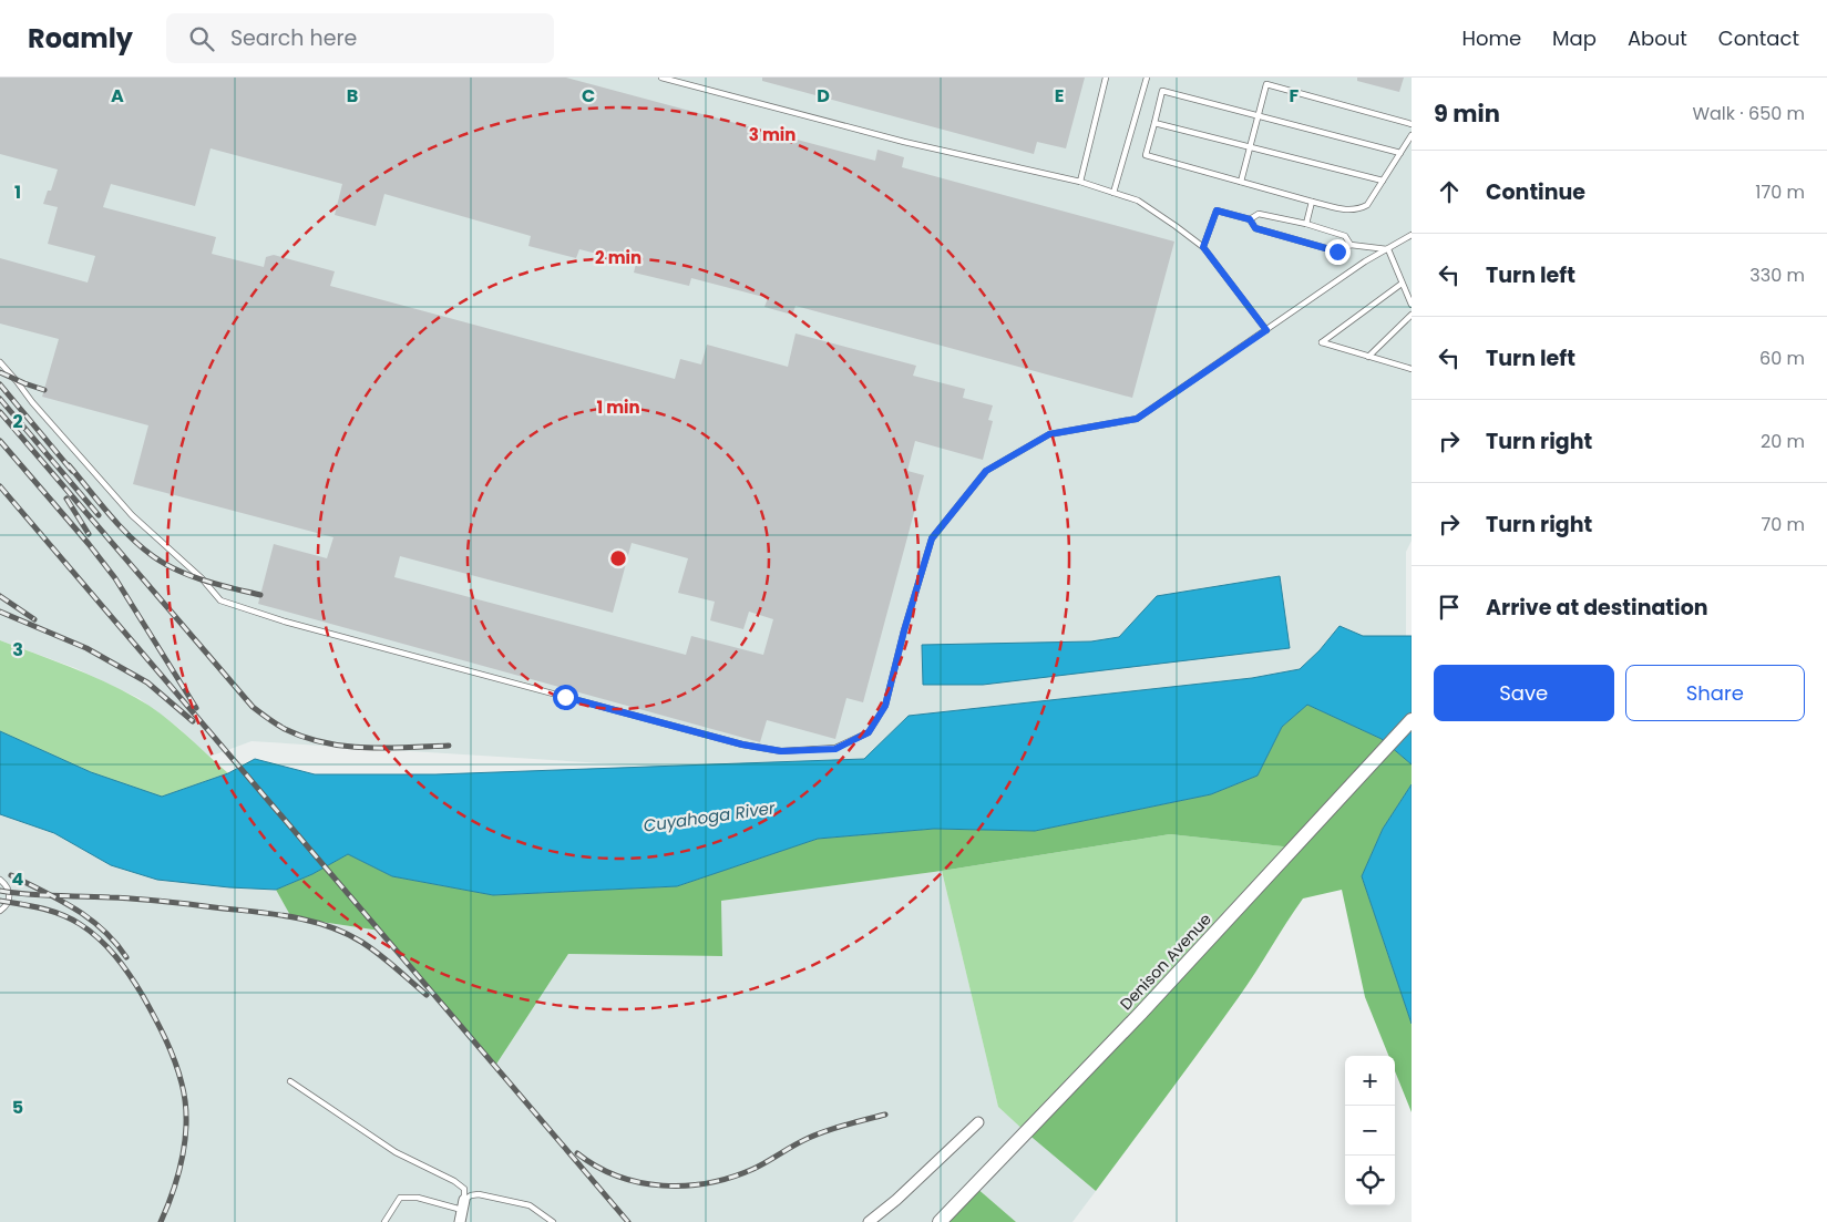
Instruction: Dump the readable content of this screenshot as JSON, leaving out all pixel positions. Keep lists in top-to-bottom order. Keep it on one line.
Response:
{"streets":{"main road":["Denison Avenue"]},"water":["Cuyahoga River"],"page":{"header":"Roamly","search":"Search here","nav":["Home","Map","About","Contact"],"heading":["9 min","Walk · 650 m"],"list":[["Continue","170 m"],["Turn left","330 m"],["Turn left","60 m"],["Turn right","20 m"],["Turn right","70 m"],"Arrive at destination"],"buttons":["Save","Share"],"map_buttons":["+","−"]},"grid":{"columns":["A","B","C","D","E","F"],"rows":["1","2","3","4","5"]},"rings":["3 min","2 min","1 min"]}
